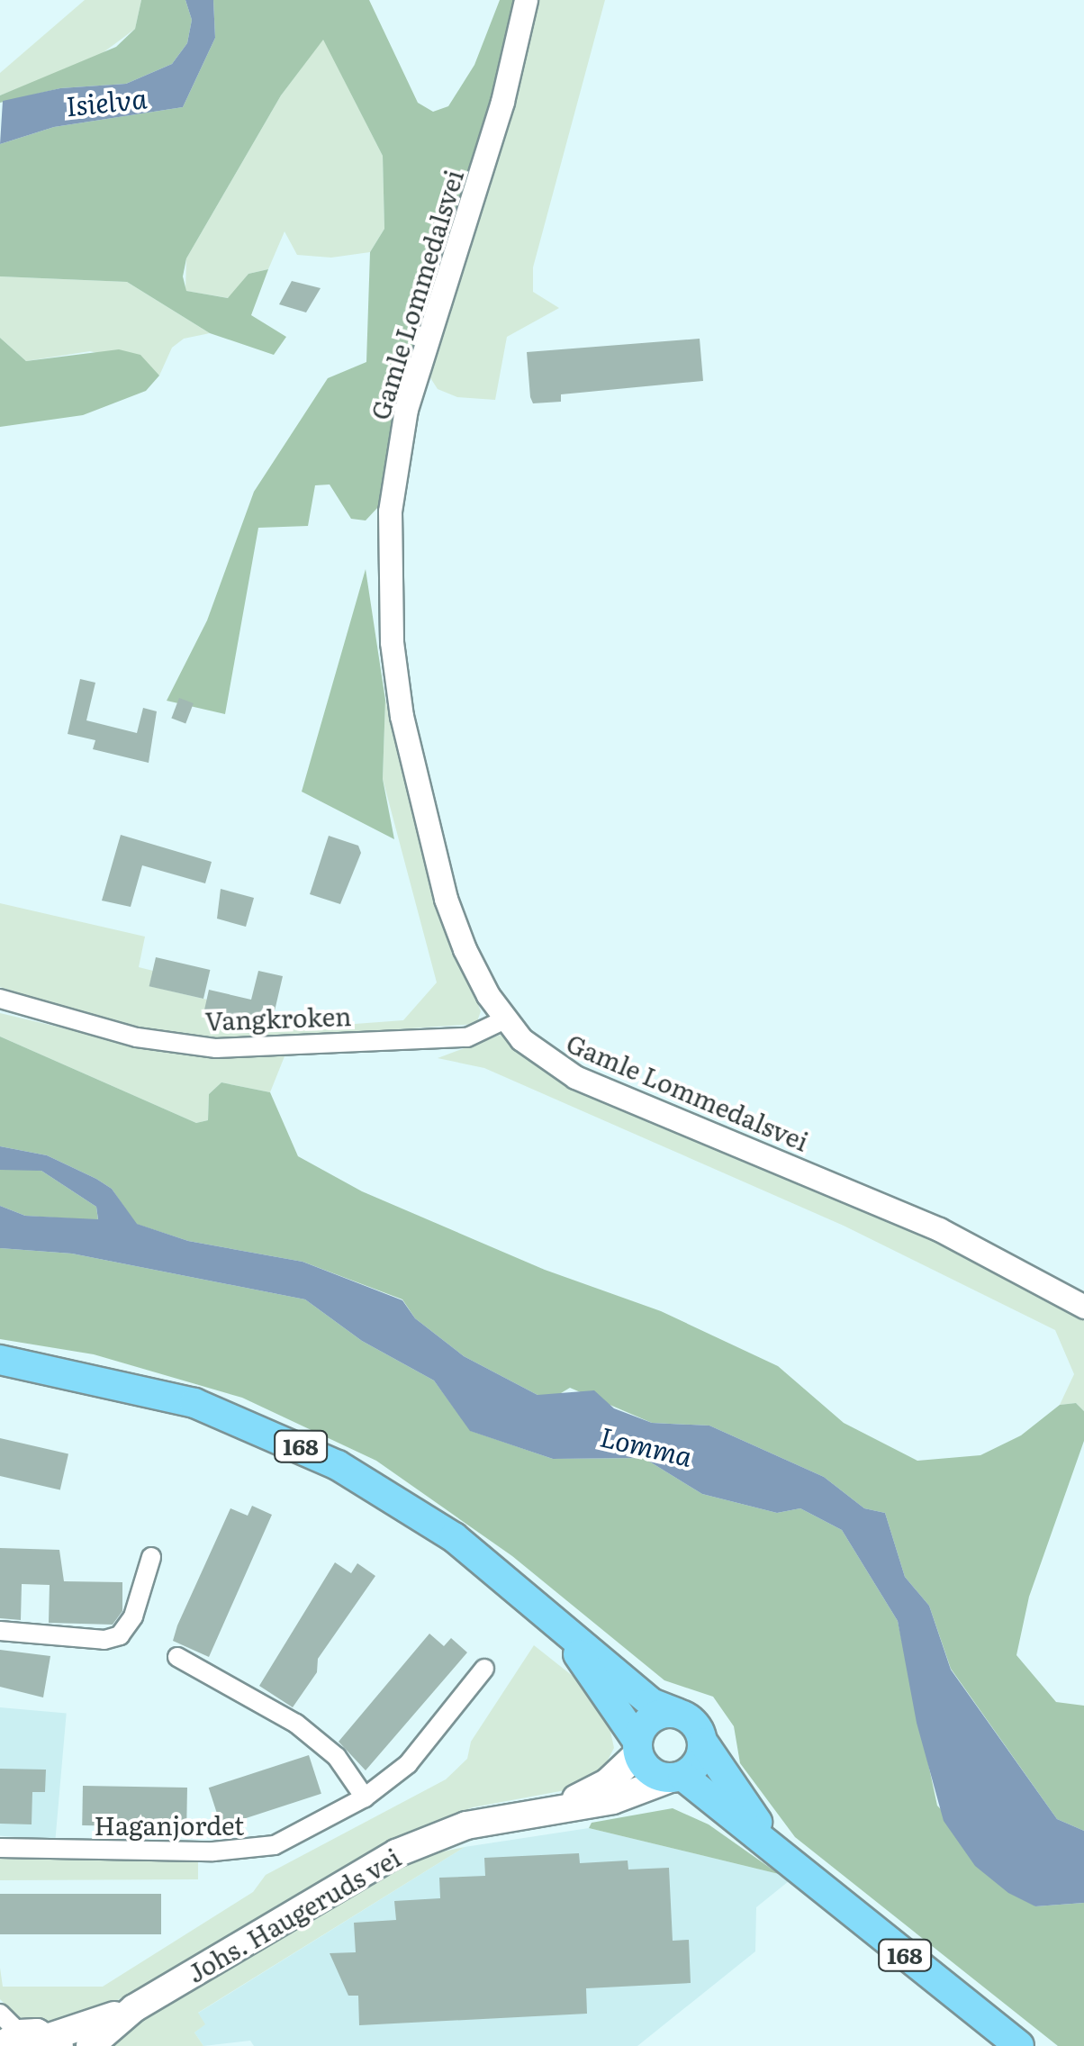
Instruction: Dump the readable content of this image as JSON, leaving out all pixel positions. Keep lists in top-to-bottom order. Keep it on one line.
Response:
{"streets":{"main road":["168","Johs. Haugeruds vei"],"street":["Gamle Lommedalsvei","Vangkroken","Haganjordet"]},"crossings":[["Gamle Lommedalsvei","Vangkroken"],["168","Johs. Haugeruds vei"]],"water":["Isielva","Lomma"]}
